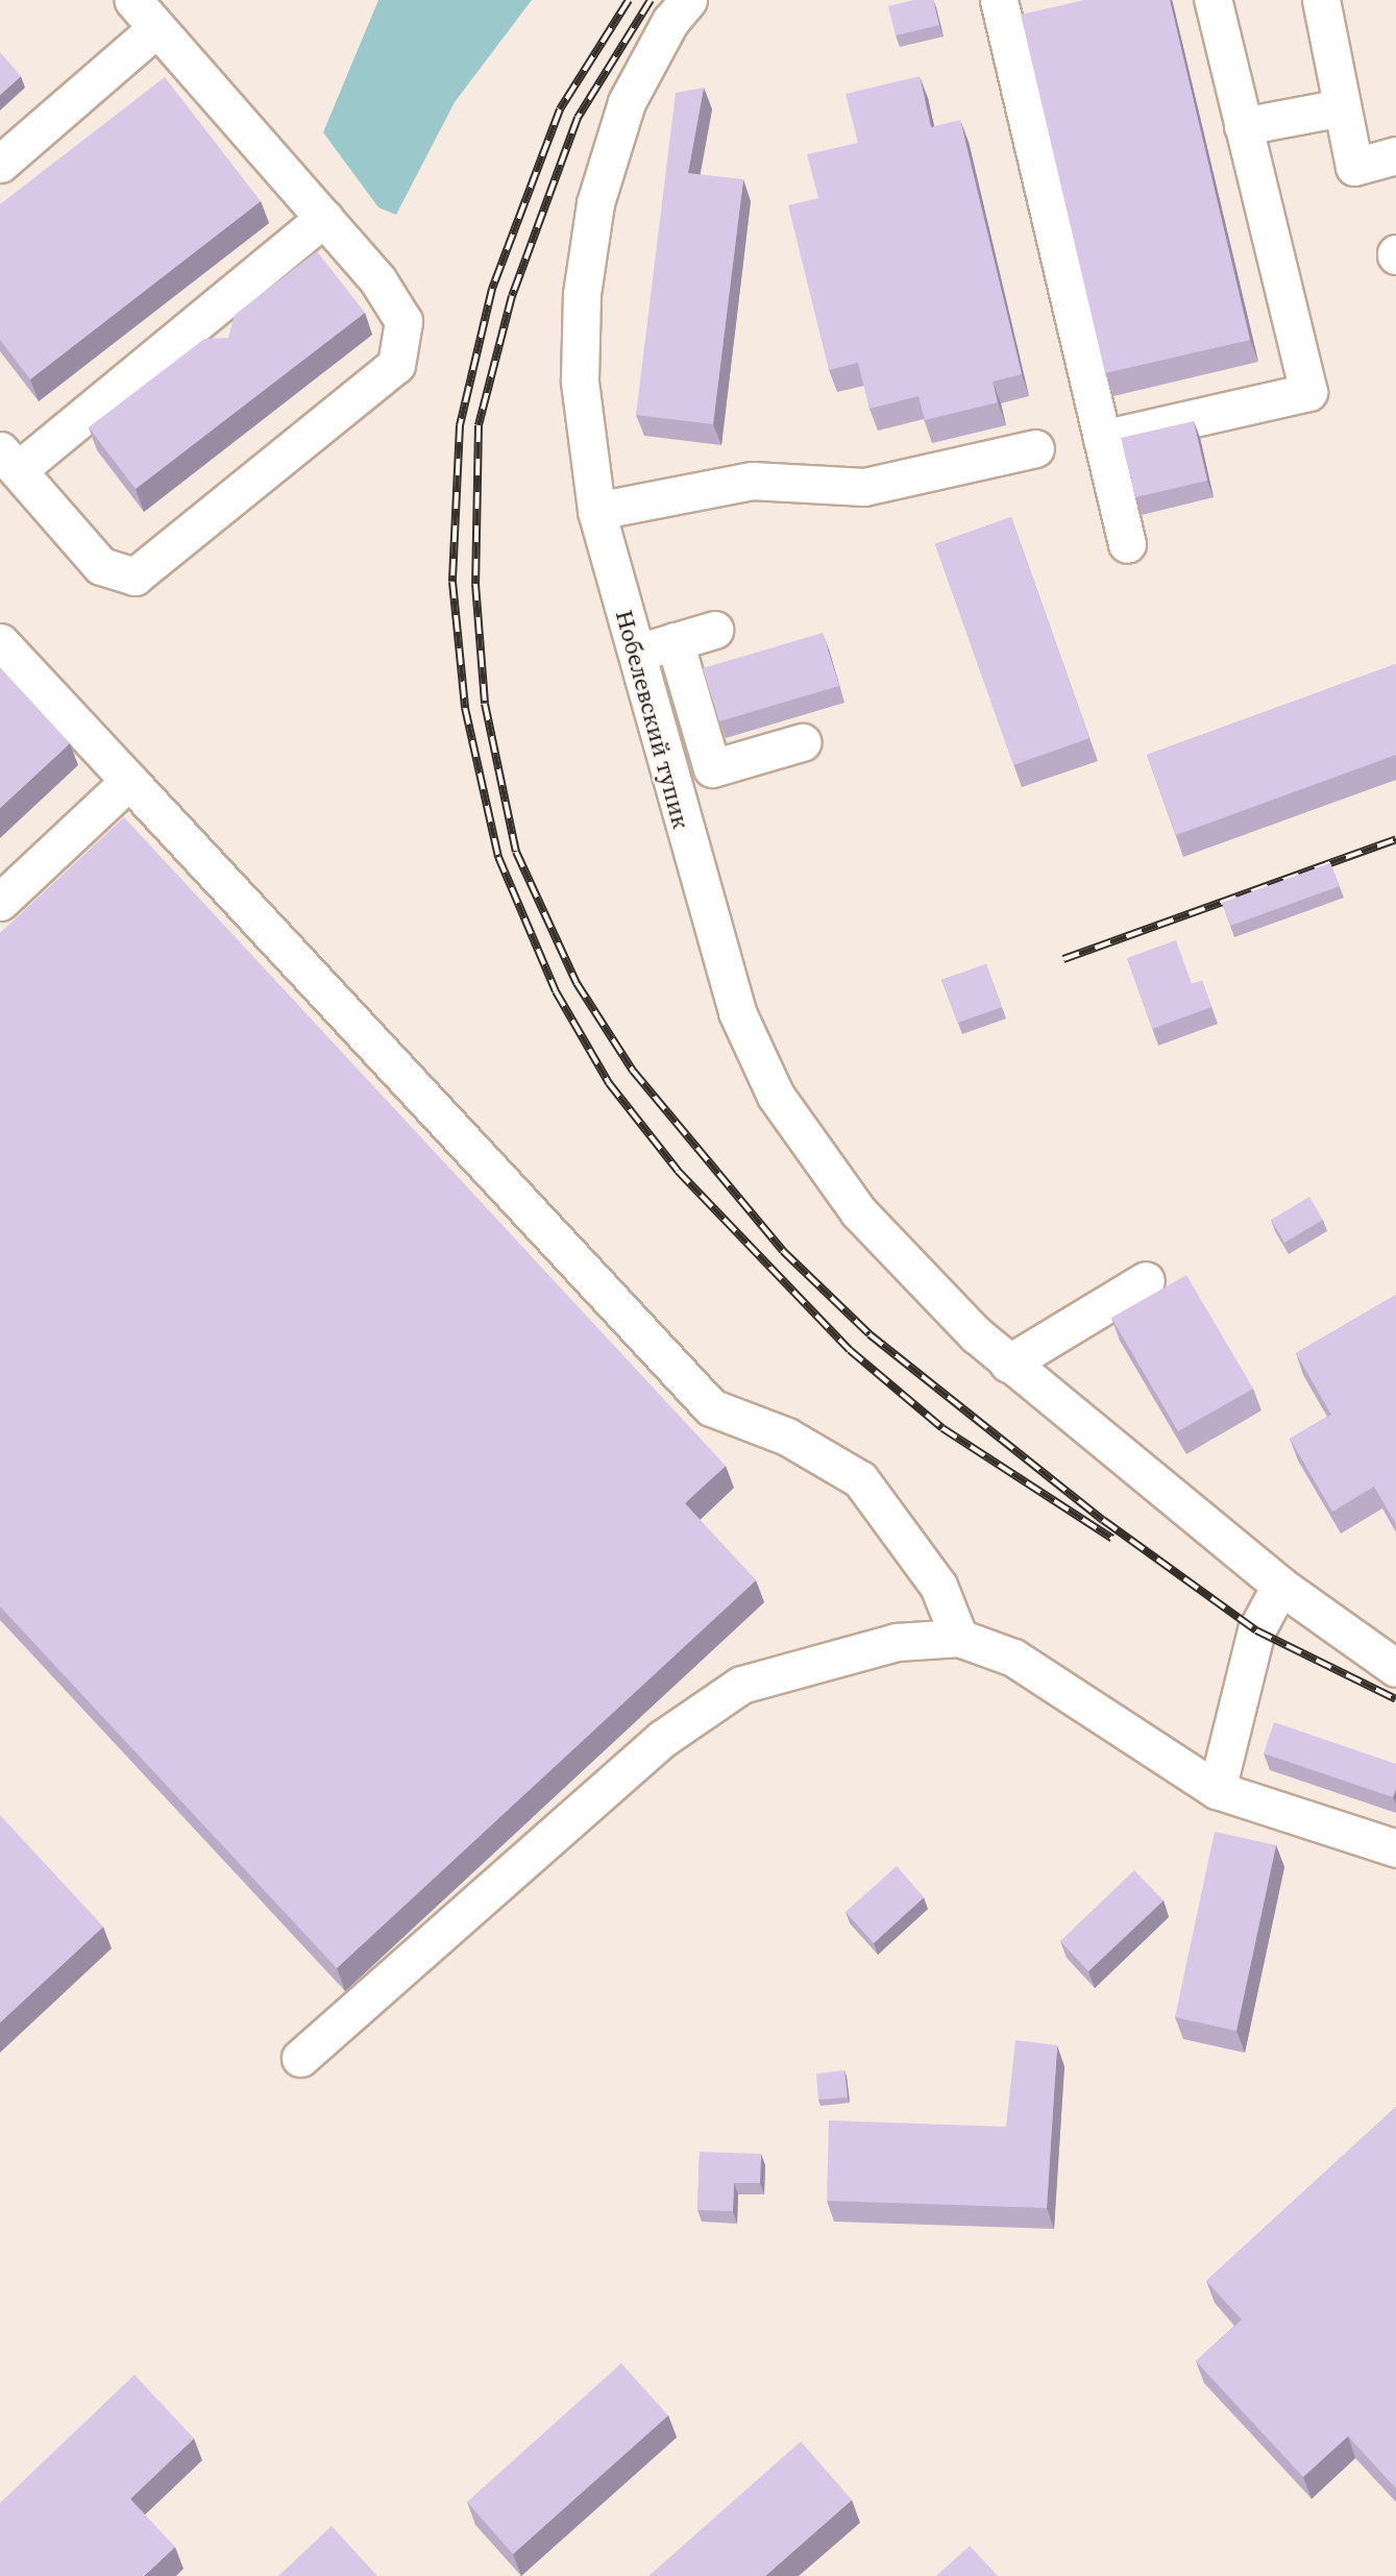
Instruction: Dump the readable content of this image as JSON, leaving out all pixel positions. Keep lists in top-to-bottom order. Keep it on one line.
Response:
{"streets":{"street":["Нобелевский тупик"]}}
